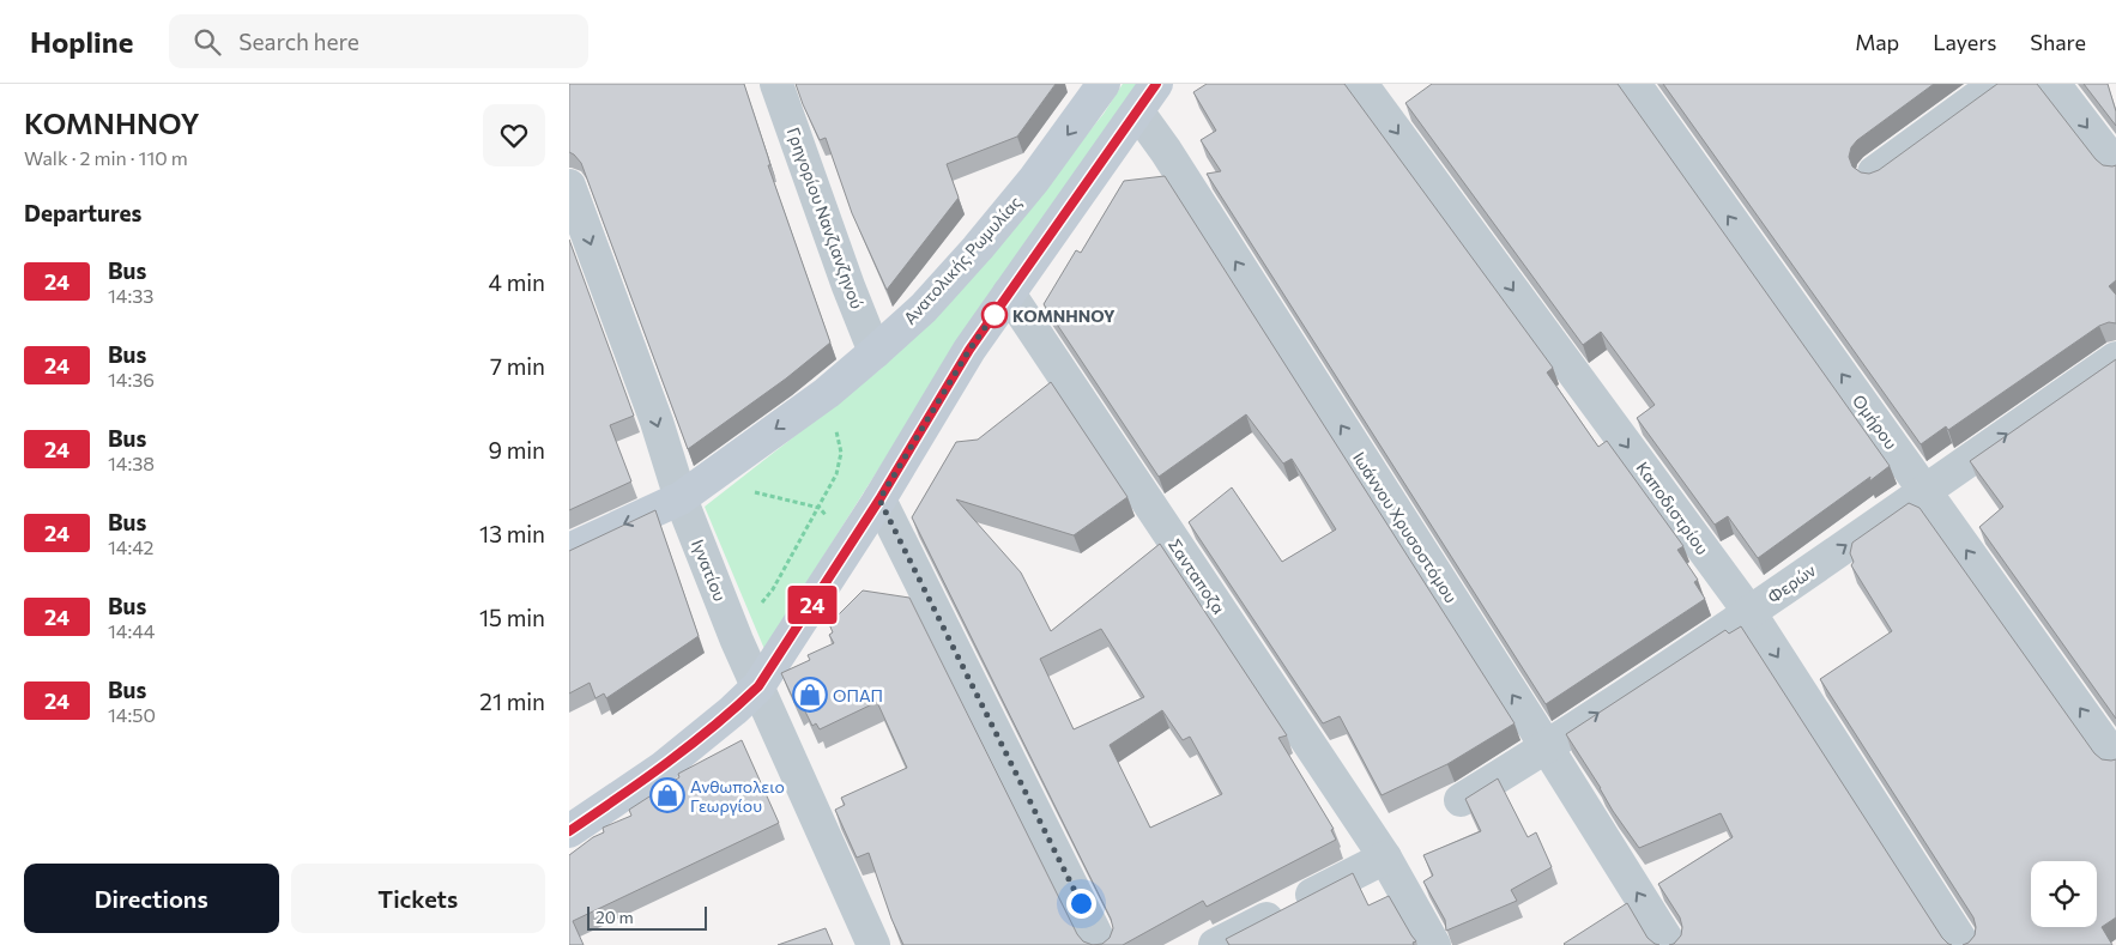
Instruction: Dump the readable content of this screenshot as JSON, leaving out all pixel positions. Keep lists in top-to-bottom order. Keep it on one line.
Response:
{"streets":{"main road":["Ανατολικής Ρωμυλίας"],"street":["Γρηγορίου Νανζιανζηνού","Ομήρου","Καποδιστρίου","Ιωάννου Χρυσοστόμου","Ιγνατίου","Σανταποζα","Φερών"]},"crossings":[["Γρηγορίου Νανζιανζηνού","Ανατολικής Ρωμυλίας"],["Ανατολικής Ρωμυλίας","Ιγνατίου"],["Ομήρου","Φερών"],["Καποδιστρίου","Φερών"],["Ιωάννου Χρυσοστόμου","Φερών"]],"one_way":["Ομήρου","Καποδιστρίου","Ιωάννου Χρυσοστόμου","Ιγνατίου","Φερών"],"places":{"other":["ΚΟΜΝΗΝΟΥ"],"shop":["ΟΠΑΠ","Ανθωπολειο Γεωργίου"]},"lines":["bus line 24"],"scale_bar":"20 m","page":{"header":"Hopline","search":"Search here","nav":["Map","Layers","Share"],"heading":[["ΚΟΜΝΗΝΟΥ","Walk · 2 min · 110 m"],"Departures"],"on_map":"24","list":[{"mark":"24","name":"Bus","note":"14:33","value":"4 min"},{"mark":"24","name":"Bus","note":"14:36","value":"7 min"},{"mark":"24","name":"Bus","note":"14:38","value":"9 min"},{"mark":"24","name":"Bus","note":"14:42","value":"13 min"},{"mark":"24","name":"Bus","note":"14:44","value":"15 min"},{"mark":"24","name":"Bus","note":"14:50","value":"21 min"}],"buttons":["Directions","Tickets"],"scale":"20 m"}}
